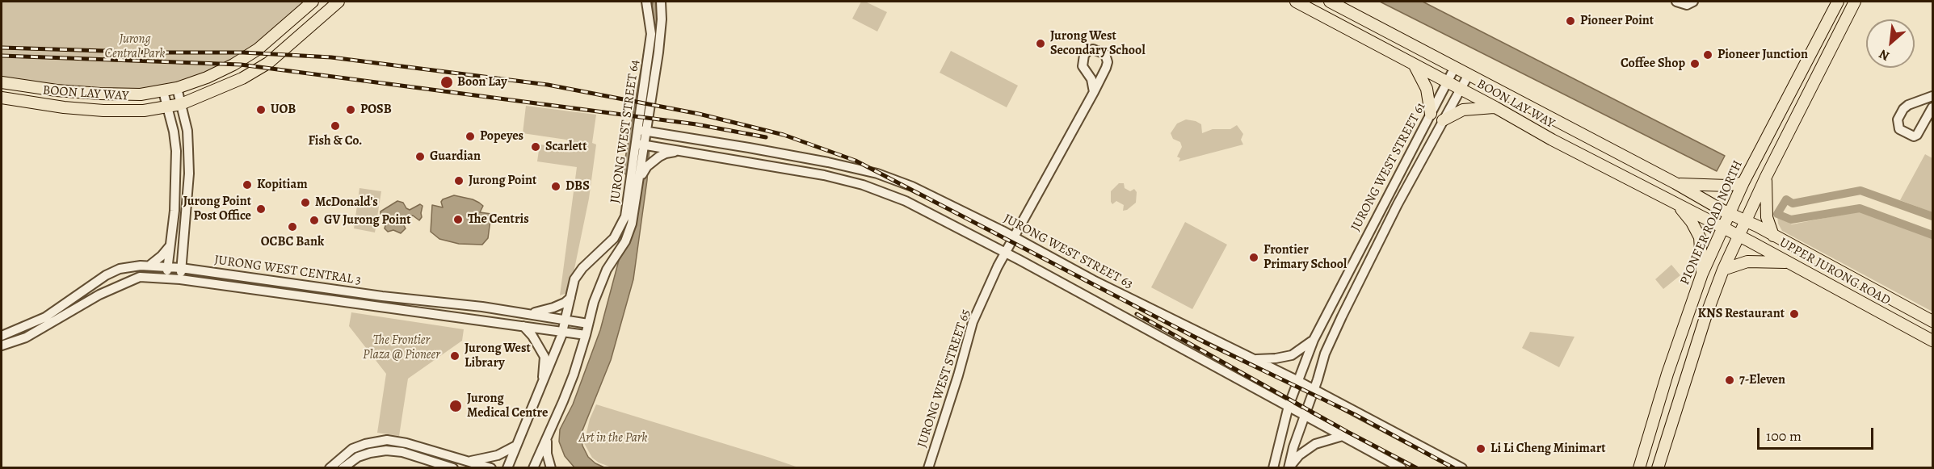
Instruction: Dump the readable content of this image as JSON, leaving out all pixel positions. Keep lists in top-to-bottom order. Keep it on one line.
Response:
{"streets":{"main road":["BOON LAY WAY","PIONEER ROAD NORTH","UPPER JURONG ROAD"],"street":["JURONG WEST STREET 64","JURONG WEST STREET 61","JURONG WEST STREET 63","JURONG WEST CENTRAL 3","JURONG WEST STREET 65"]},"crossings":[["BOON LAY WAY","JURONG WEST STREET 61"],["BOON LAY WAY","PIONEER ROAD NORTH"],["BOON LAY WAY","UPPER JURONG ROAD"],["JURONG WEST STREET 64","JURONG WEST STREET 63"],["JURONG WEST STREET 64","JURONG WEST CENTRAL 3"],["JURONG WEST STREET 61","JURONG WEST STREET 63"],["PIONEER ROAD NORTH","UPPER JURONG ROAD"],["JURONG WEST STREET 63","JURONG WEST STREET 65"]],"parks":["Jurong Central Park","The Frontier Plaza @ Pioneer","Art in the Park"],"places":["Pioneer Point","Jurong West Secondary School","Pioneer Junction","Coffee Shop","Boon Lay","UOB","POSB","Fish & Co.","Popeyes","Scarlett","Guardian","Jurong Point","Kopitiam","DBS","McDonald's","Jurong Point Post Office","The Centris","GV Jurong Point","OCBC Bank","Frontier Primary School","KNS Restaurant","Jurong West Library","7-Eleven","Jurong Medical Centre","Li Li Cheng Minimart"],"scale_bar":"100 m","north":"bottom left"}
